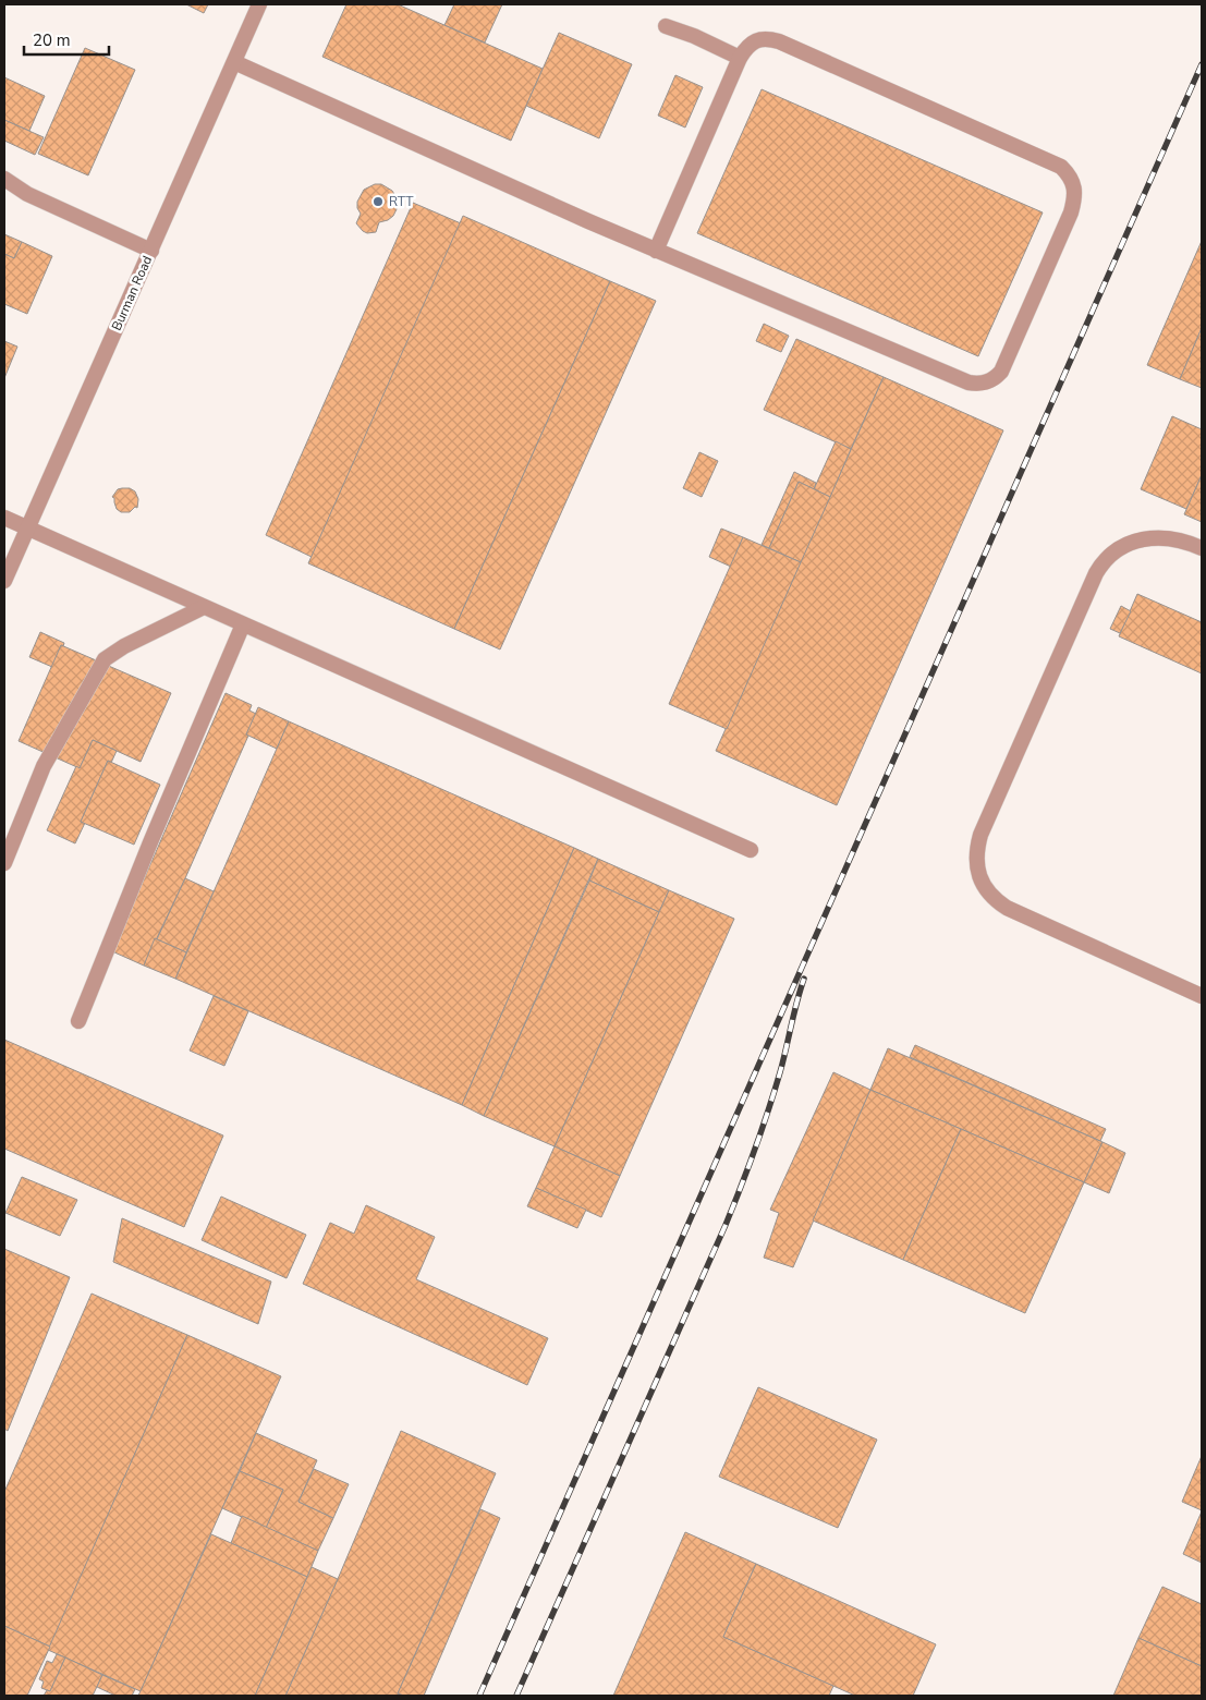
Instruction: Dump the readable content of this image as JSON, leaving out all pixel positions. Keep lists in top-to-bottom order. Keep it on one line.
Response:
{"streets":{"street":["Burman Road"]},"places":["RTT"],"scale_bar":"20 m"}
